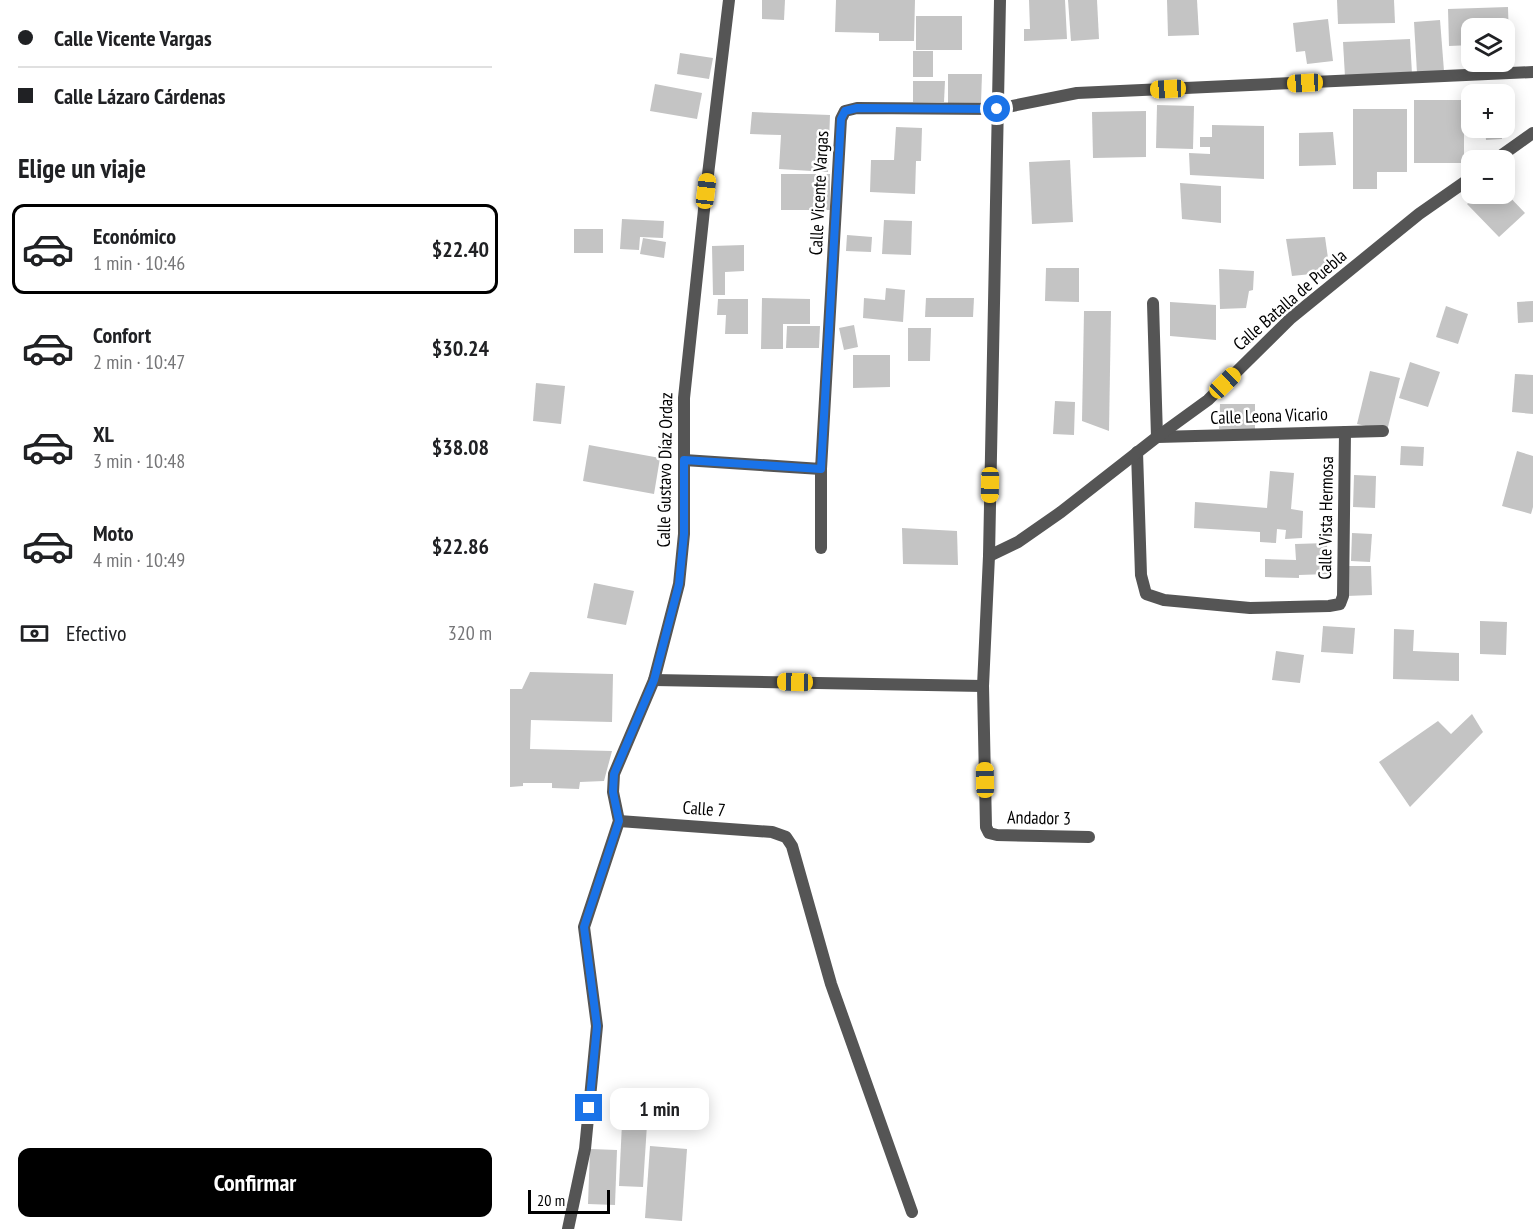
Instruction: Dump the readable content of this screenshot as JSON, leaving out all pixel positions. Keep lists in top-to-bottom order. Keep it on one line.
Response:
{"streets":{"street":["Calle Vicente Vargas","Calle Batalla de Puebla","Calle Leona Vicario","Calle Gustavo Díaz Ordaz","Calle Vista Hermosa","Calle 7","Andador 3"]},"crossings":[["Calle Batalla de Puebla","Calle Leona Vicario"],["Calle Batalla de Puebla","Calle Vista Hermosa"],["Calle Leona Vicario","Calle Vista Hermosa"],["Calle Gustavo Díaz Ordaz","Calle 7"]],"scale_bar":"20 m","page":{"banner":["Calle Vicente Vargas","Calle Lázaro Cárdenas"],"map_buttons":["+","−"],"heading":"Elige un viaje","list":[{"name":"Económico","note":"1 min · 10:46","value":"$22.40"},{"name":"Confort","note":"2 min · 10:47","value":"$30.24"},{"name":"XL","note":"3 min · 10:48","value":"$38.08"},{"name":"Moto","note":"4 min · 10:49","value":"$22.86"}],"pay":["Efectivo","320 m"],"bubble":"1 min","buttons":"Confirmar","scale":"20 m"}}
